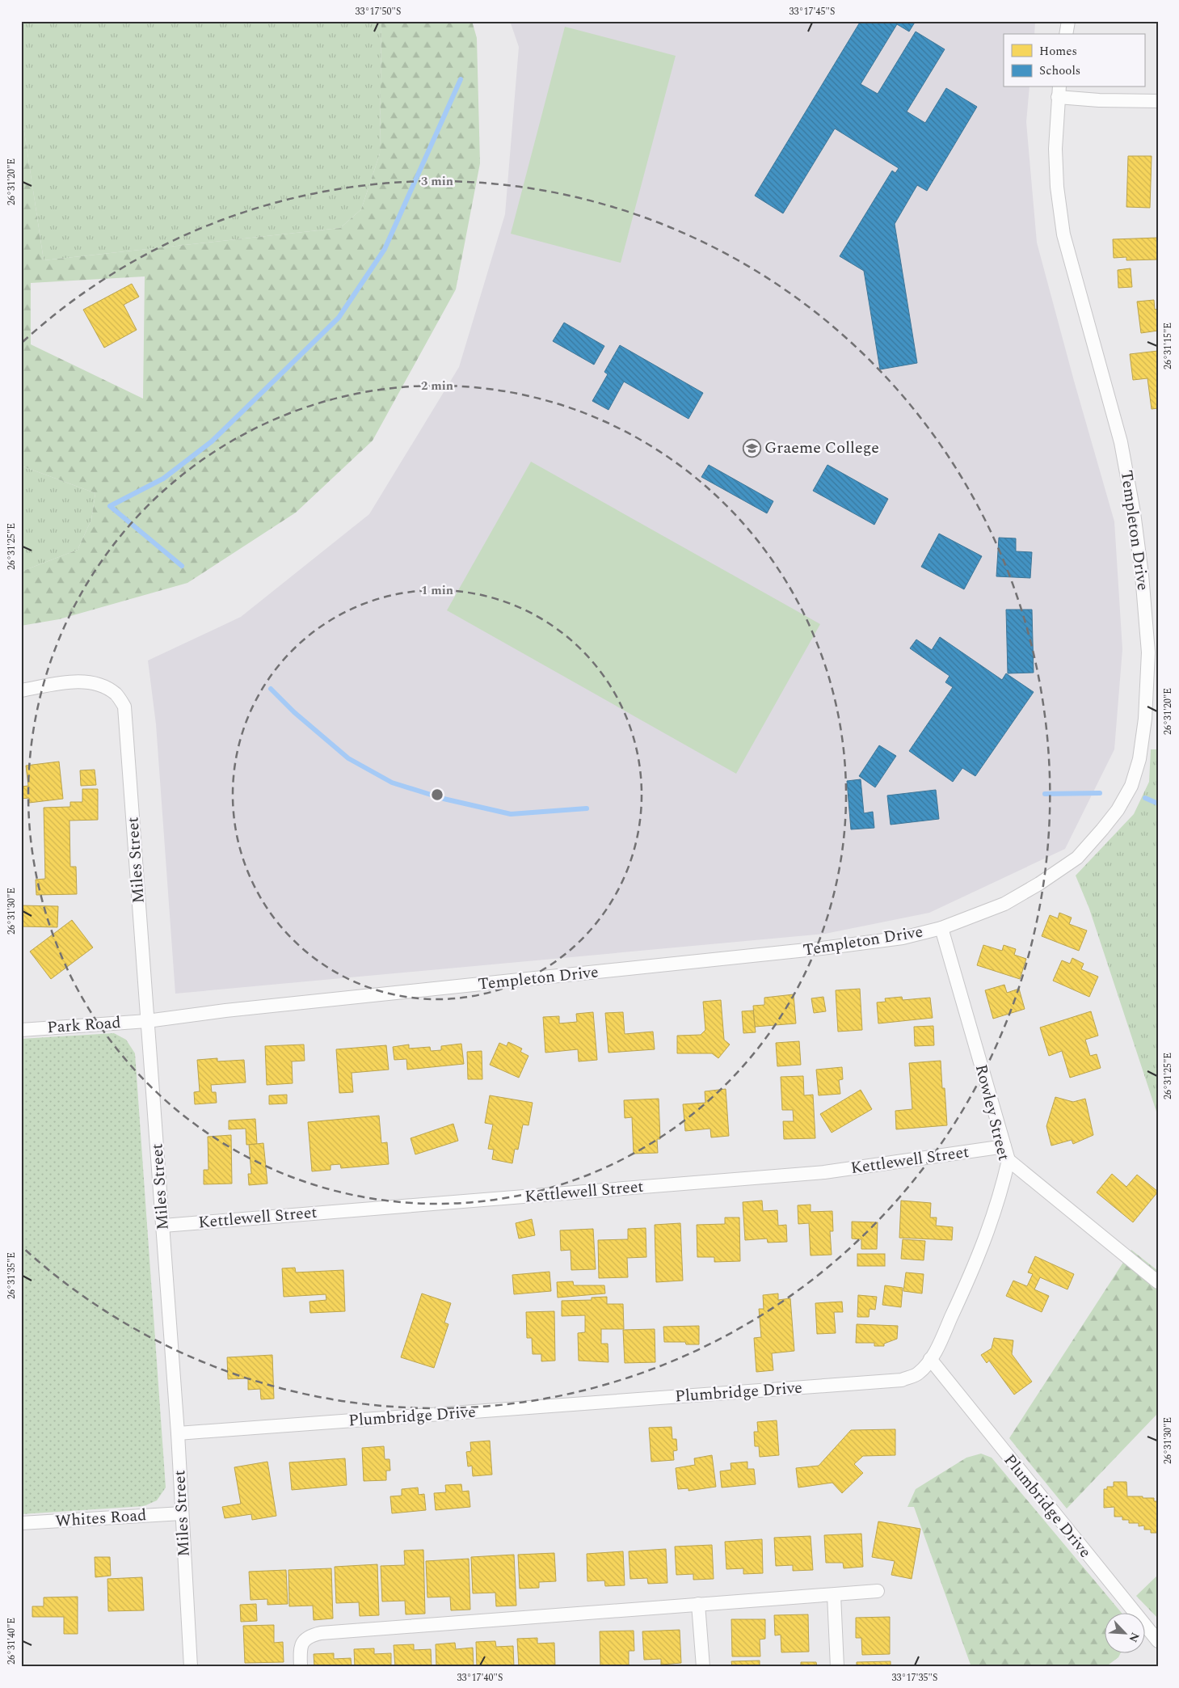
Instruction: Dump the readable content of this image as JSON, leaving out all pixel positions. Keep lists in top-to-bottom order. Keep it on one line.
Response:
{"streets":{"street":["Templeton Drive","Miles Street","Park Road","Rowley Street","Kettlewell Street","Plumbridge Drive","Whites Road"]},"crossings":[["Templeton Drive","Miles Street"],["Templeton Drive","Park Road"],["Templeton Drive","Rowley Street"],["Miles Street","Park Road"],["Miles Street","Kettlewell Street"],["Miles Street","Plumbridge Drive"],["Miles Street","Whites Road"],["Rowley Street","Kettlewell Street"],["Rowley Street","Plumbridge Drive"]],"places":{"school or university":["Graeme College"]},"legend":["Homes","Schools"],"north":"bottom right","coordinates":["33°17'50\"S","33°17'45\"S","26°31'20\"E","26°31'15\"E","26°31'25\"E","26°31'30\"E","26°31'35\"E","26°31'40\"E","33°17'40\"S","33°17'35\"S"],"rings":["3 min","2 min","1 min"]}
